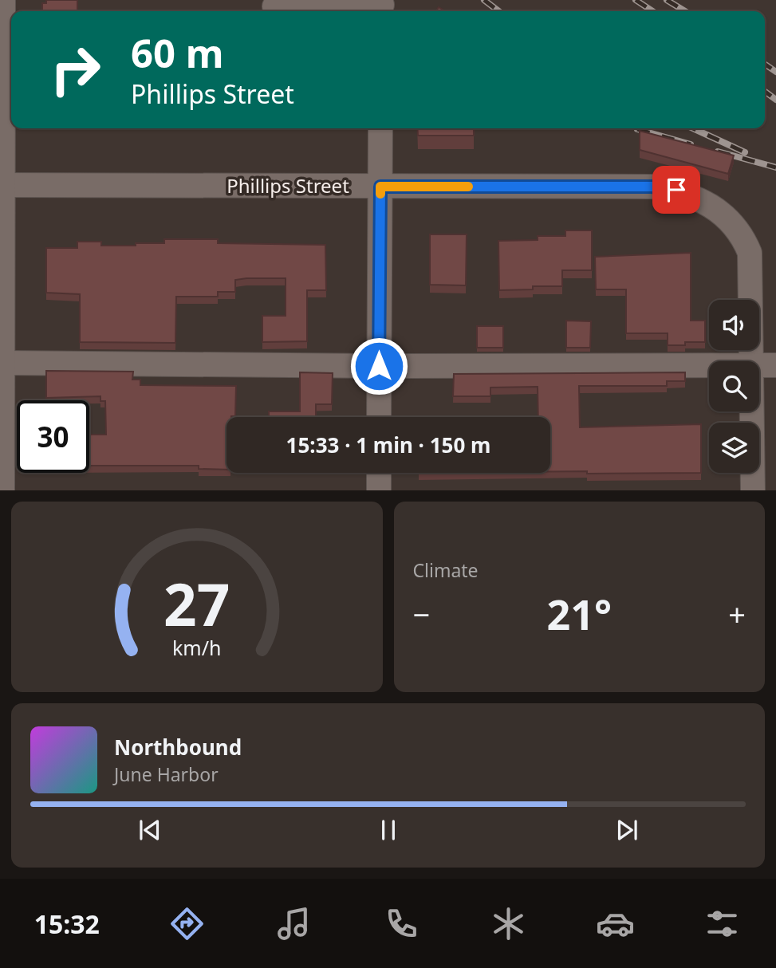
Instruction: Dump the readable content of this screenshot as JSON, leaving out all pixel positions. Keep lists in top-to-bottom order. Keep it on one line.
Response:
{"streets":{"street":["Phillips Street"]},"page":{"turn":["60 m","Phillips Street"],"limit":"30","trip":"15:33 · 1 min · 150 m","tile":"Climate","heat":["−","21°","+"],"song":["Northbound","June Harbor"],"tabs":"15:32","gauge":["27","km/h"]}}
